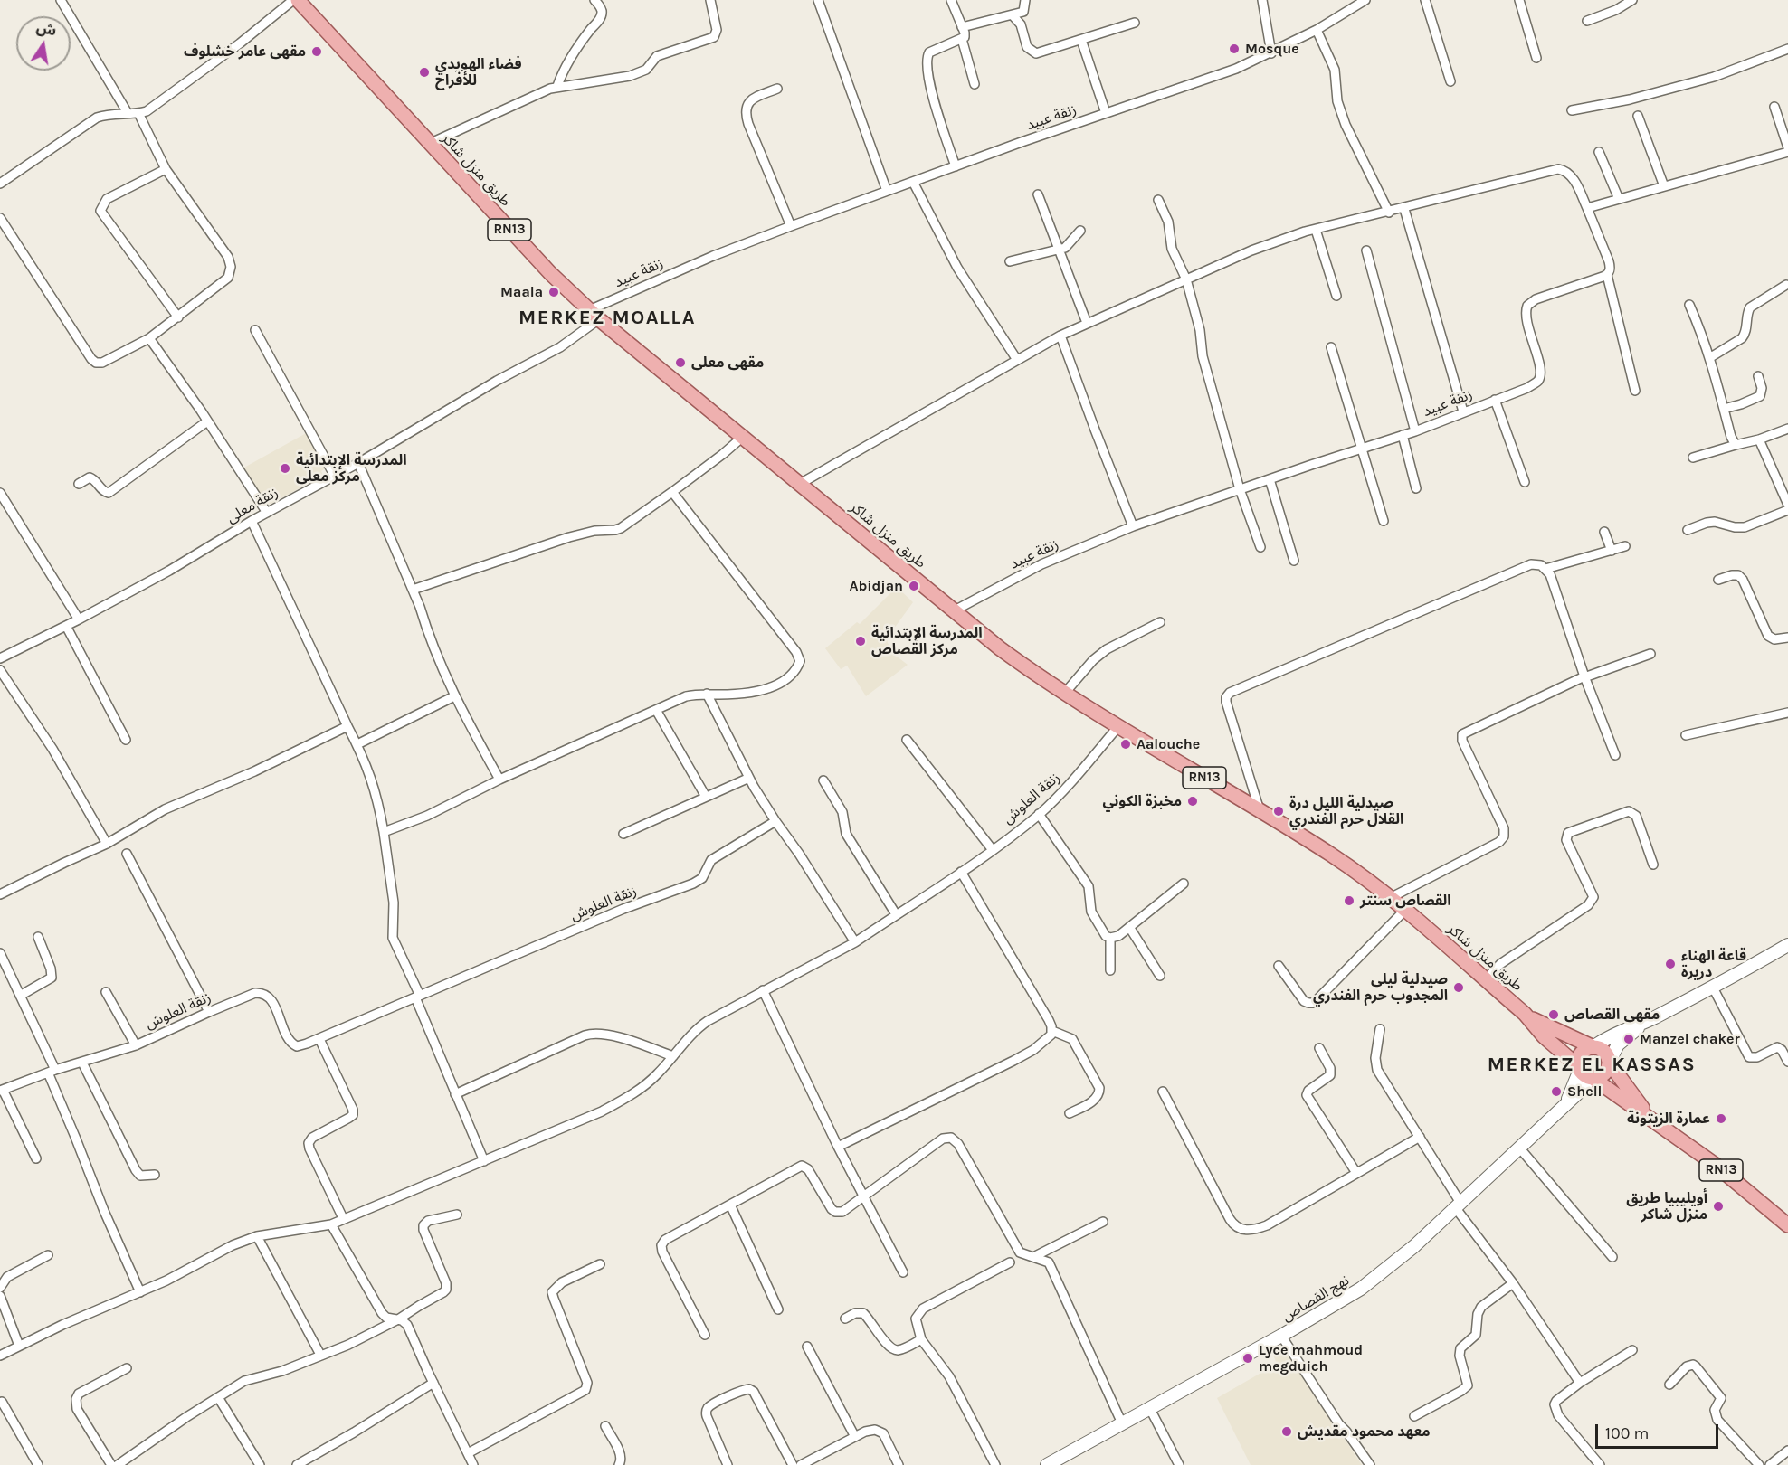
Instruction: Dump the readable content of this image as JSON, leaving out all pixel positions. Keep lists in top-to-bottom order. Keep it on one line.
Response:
{"streets":{"main road":["طريق منزل شاكر","RN13"],"street":["زنقة عبيد","زنقة معلى","زنقة العلوش","نهج القصاص"]},"crossings":[["زنقة عبيد","طريق منزل شاكر"],["زنقة عبيد","زنقة معلى"],["طريق منزل شاكر","RN13"],["طريق منزل شاكر","زنقة معلى"],["طريق منزل شاكر","زنقة العلوش"],["طريق منزل شاكر","نهج القصاص"],["RN13","نهج القصاص"]],"districts":["MERKEZ MOALLA","MERKEZ EL KASSAS"],"places":["Mosque","مقهى عامر خشلوف","فضاء الهويدي للأفراح","Maala","مقهى معلى","المدرسة الإبتدائية مركز معلى","Abidjan","المدرسة الإبتدائية مركز القصاص","Aalouche","مخبزة الكوني","صيدلية الليل درة القلال حرم الفندري","القصاص سنتر","قاعة الهناء دريرة","صيدلية ليلى المجدوب حرم الفندري","مقهى القصاص","Manzel chaker","Shell","عمارة الزيتونة","أويليبيا طريق منزل شاكر","Lyce mahmoud megduich","معهد محمود مقديش"],"scale_bar":"100 m","north":"top"}
